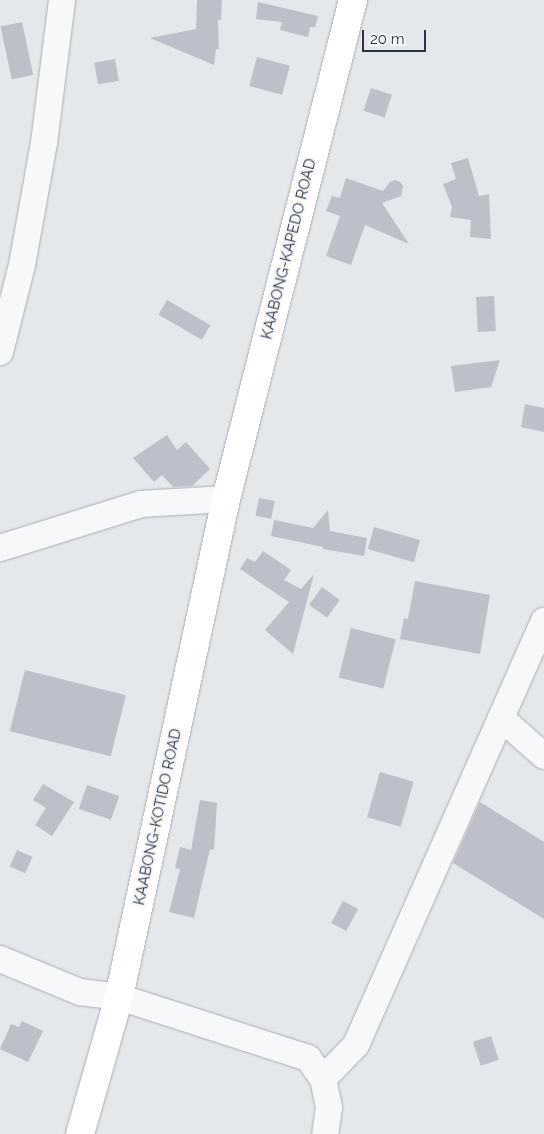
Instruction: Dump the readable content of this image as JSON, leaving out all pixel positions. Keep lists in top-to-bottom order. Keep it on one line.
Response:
{"streets":{"main road":["KAABONG-KAPEDO ROAD","KAABONG-KOTIDO ROAD"]},"crossings":[["KAABONG-KAPEDO ROAD","KAABONG-KOTIDO ROAD"]],"scale_bar":"20 m"}
